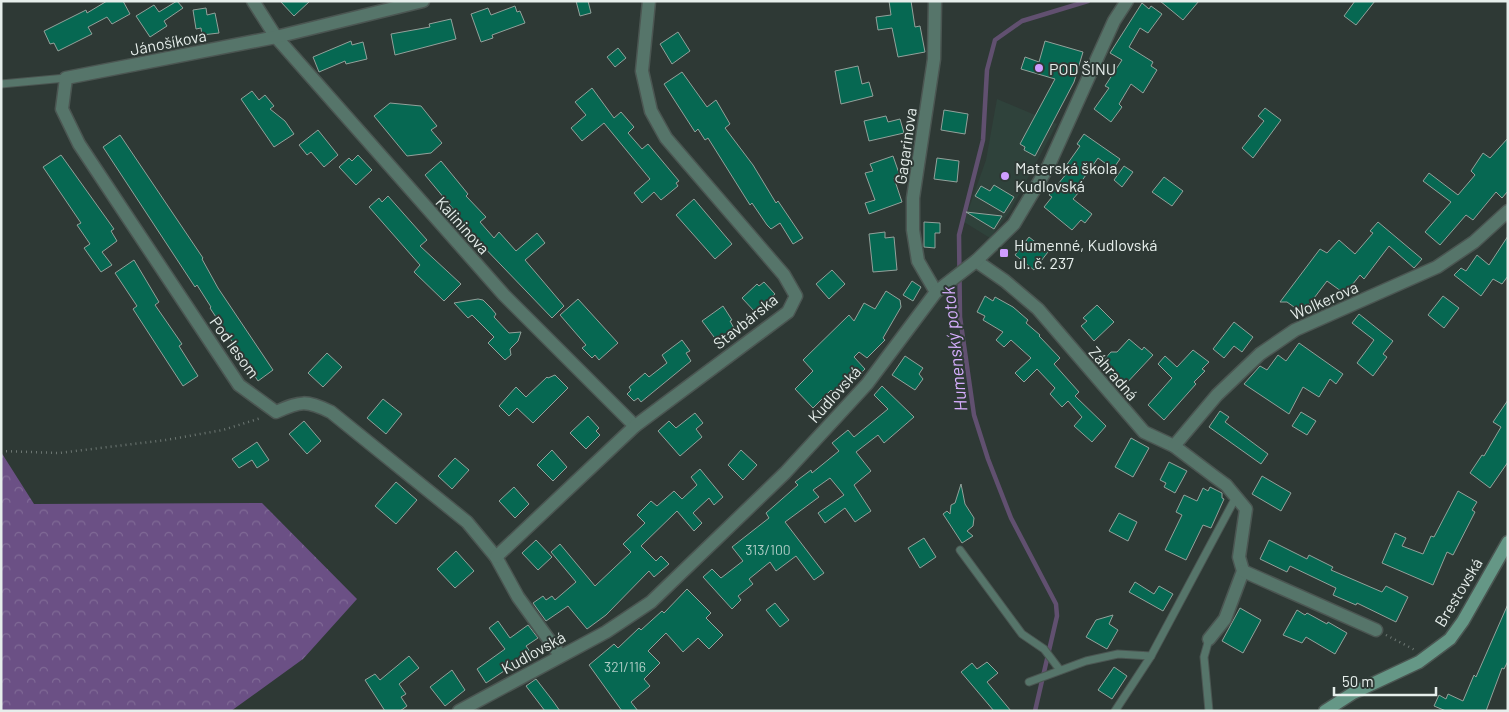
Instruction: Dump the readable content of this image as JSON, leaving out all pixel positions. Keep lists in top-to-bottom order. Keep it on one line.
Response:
{"streets":{"street":["Jánošíkova","Gagarinova","Kalininova","Wolkerova","Stavbárska","Pod lesom","Záhradná","Kudlovská","Brestovská"]},"crossings":[["Jánošíkova","Kalininova"],["Jánošíkova","Pod lesom"],["Gagarinova","Kudlovská"],["Kalininova","Stavbárska"],["Wolkerova","Záhradná"],["Záhradná","Kudlovská"]],"water":["Humenský potok"],"places":{"other":["POD ŠINU","Materská škola Kudlovská"],"transit":["Humenné, Kudlovská ul. č. 237"]},"house_numbers":["313/100","321/116"],"scale_bar":"50 m"}
